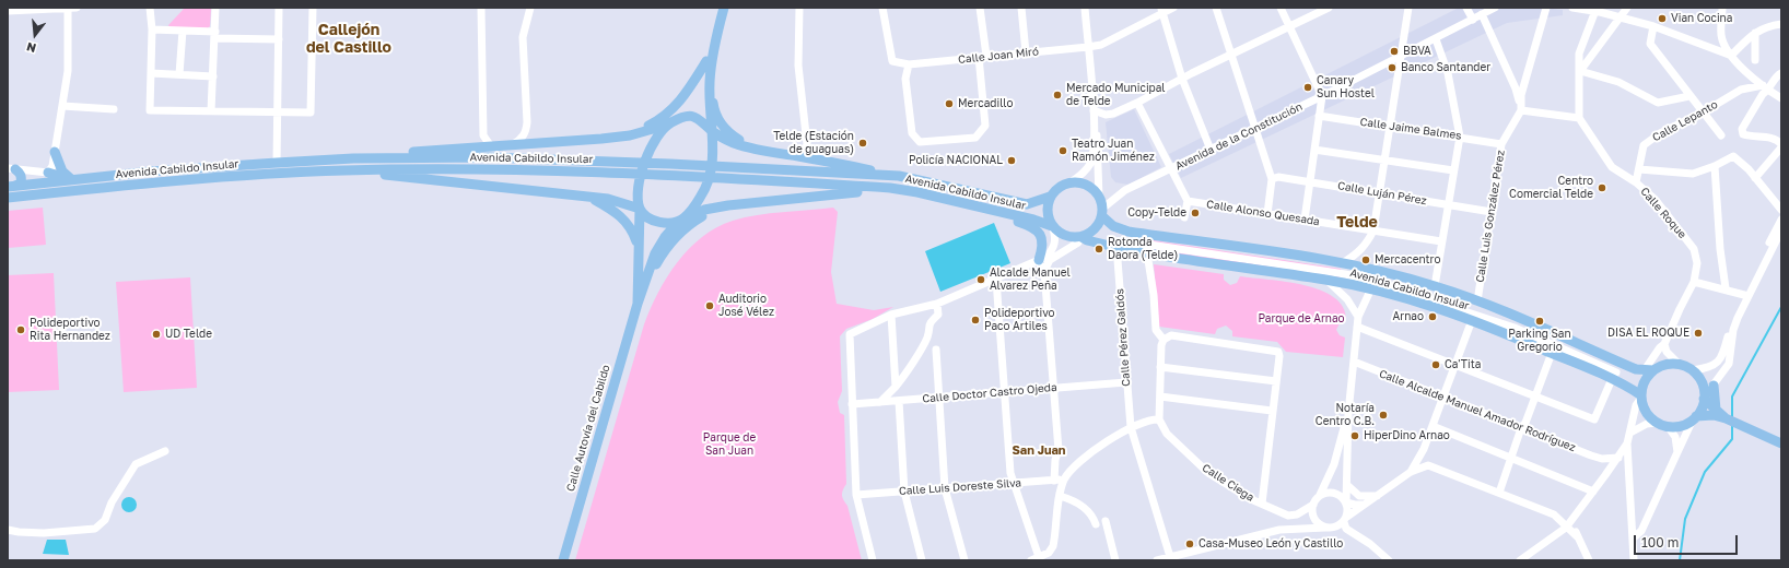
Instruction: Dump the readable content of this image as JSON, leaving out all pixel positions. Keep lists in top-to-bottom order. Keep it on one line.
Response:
{"streets":{"main road":["Avenida Cabildo Insular","Calle Autovía del Cabildo"],"street":["Calle Joan Miró","Calle Lepanto","Calle Jaime Balmes","Avenida de la Constitución","Calle Luján Pérez","Calle Alonso Quesada","Calle Roque","Calle Luis González Pérez","Calle Pérez Galdós","Calle Doctor Castro Ojeda","Calle Alcalde Manuel Amador Rodríguez","Calle Ciega","Calle Luis Doreste Silva"]},"crossings":[["Calle Lepanto","Calle Roque"],["Calle Jaime Balmes","Calle Luis González Pérez"],["Avenida de la Constitución","Avenida Cabildo Insular"],["Avenida Cabildo Insular","Calle Roque"],["Avenida Cabildo Insular","Calle Luis González Pérez"],["Avenida Cabildo Insular","Calle Pérez Galdós"],["Calle Luján Pérez","Calle Luis González Pérez"],["Calle Pérez Galdós","Calle Doctor Castro Ojeda"]],"districts":["Callejón del Castillo","Telde","San Juan"],"parks":["Parque de Arnao","Parque de San Juan"],"places":["Vian Cocina","BBVA","Banco Santander","Canary Sun Hostel","Mercado Municipal de Telde","Mercadillo","Telde (Estación de guaguas)","Teatro Juan Ramón Jiménez","Policía NACIONAL","Centro Comercial Telde","Copy-Telde","Rotonda Daora (Telde)","Mercacentro","Alcalde Manuel Alvarez Peña","Auditorio José Vélez","Arnao","Polideportivo Paco Artiles","Parking San Gregorio","Polideportivo Rita Hernandez","DISA EL ROQUE","UD Telde","Ca'Tita","Notaría Centro C.B.","HiperDino Arnao","Casa-Museo León y Castillo"],"scale_bar":"100 m","north":"bottom"}
